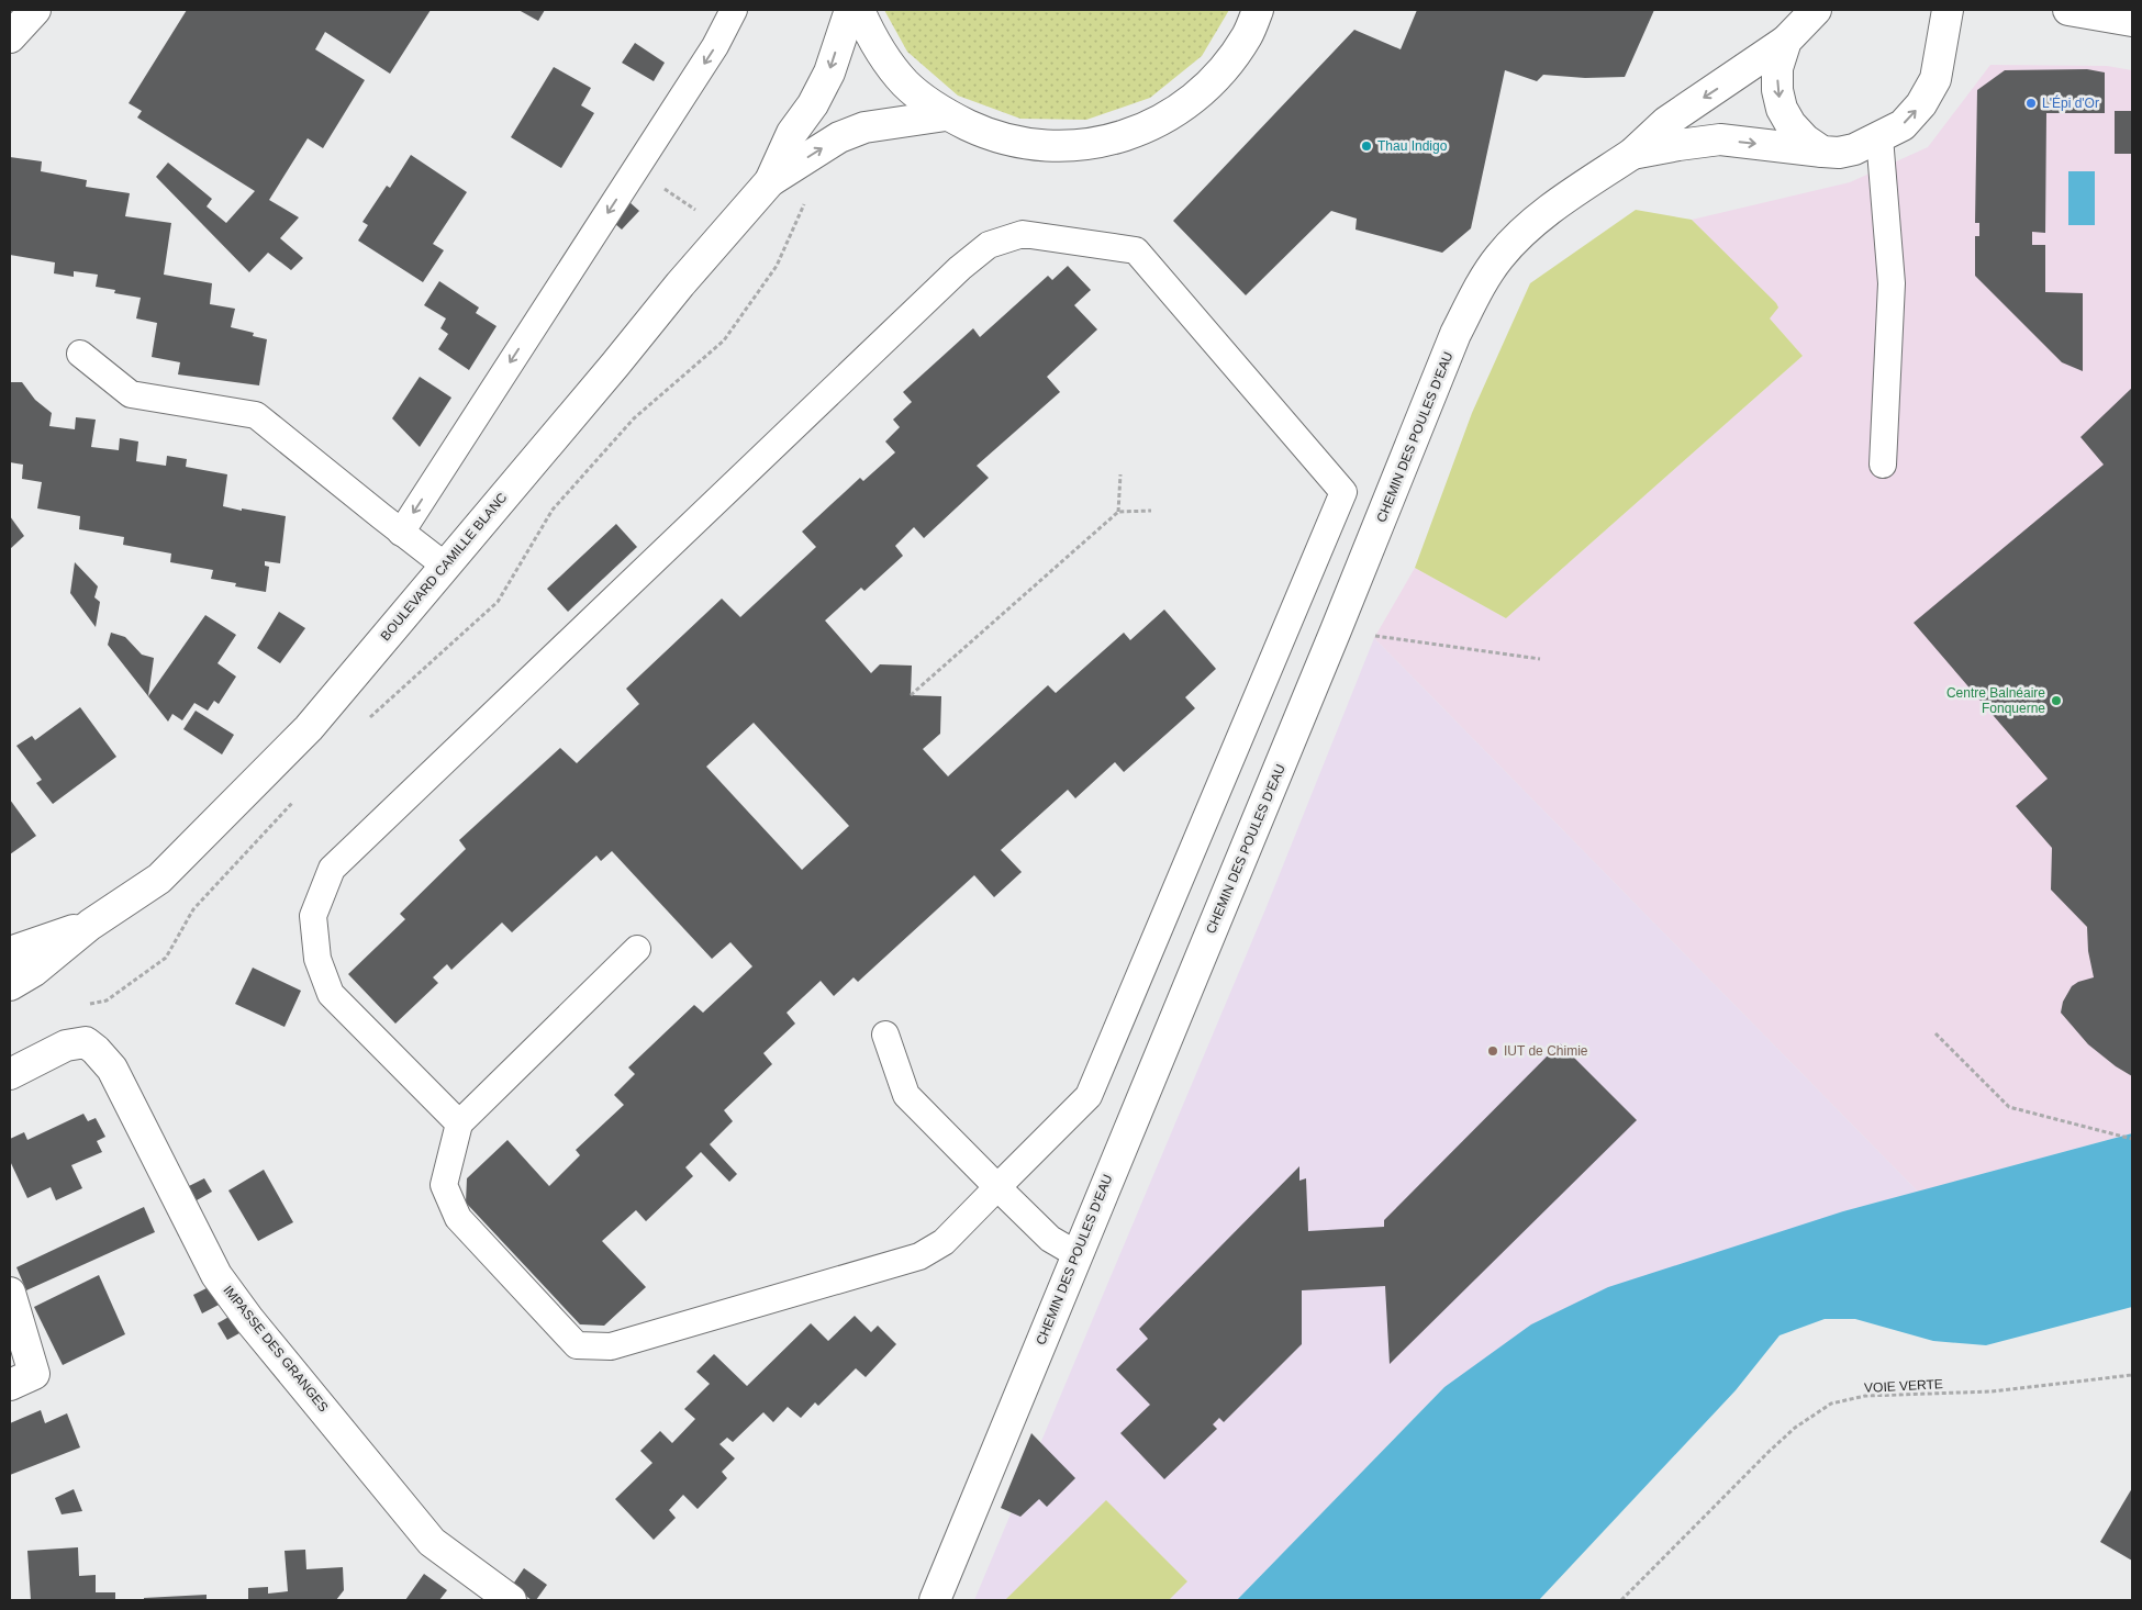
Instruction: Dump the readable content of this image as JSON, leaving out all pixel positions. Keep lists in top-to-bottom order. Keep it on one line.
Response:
{"streets":{"street":["CHEMIN DES POULES D'EAU","BOULEVARD CAMILLE BLANC","IMPASSE DES GRANGES"],"path":["VOIE VERTE"]},"places":["L'Épi d'Or","Thau Indigo","Centre Balnéaire Fonquerne","IUT de Chimie"]}
